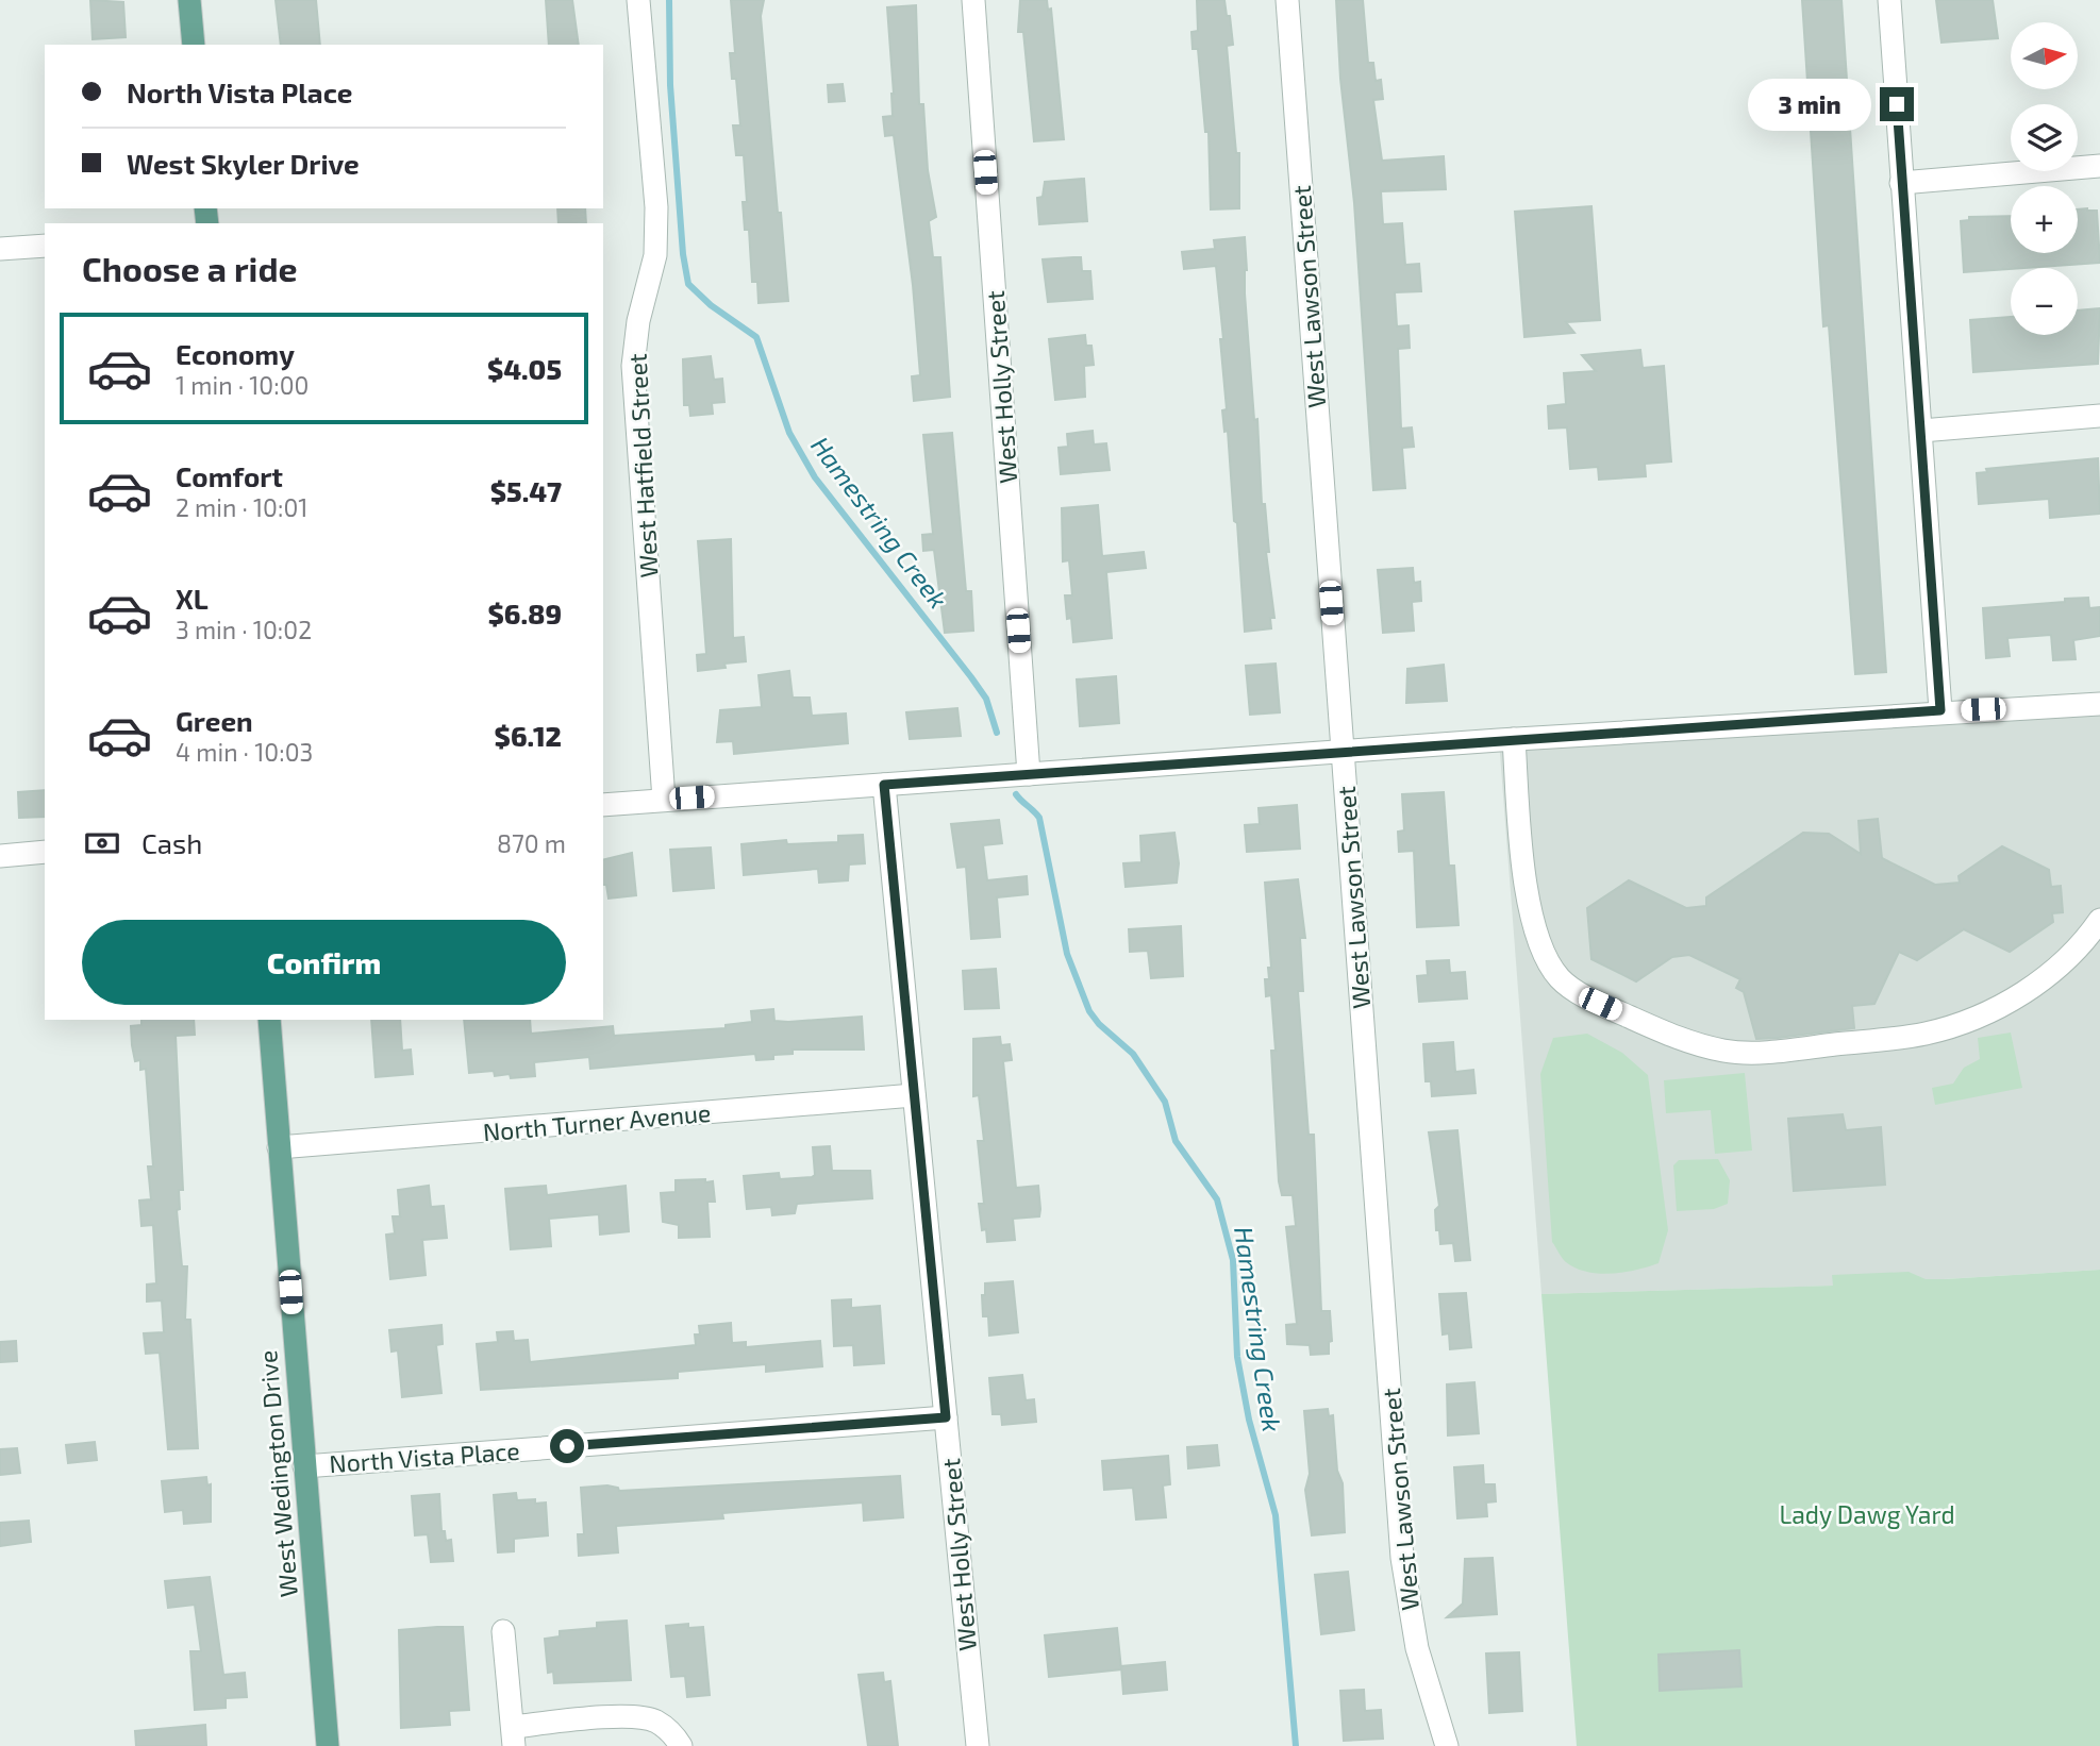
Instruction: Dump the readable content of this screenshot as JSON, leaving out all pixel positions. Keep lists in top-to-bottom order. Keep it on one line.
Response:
{"streets":{"main road":["West Wedington Drive"],"street":["West Lawson Street","West Holly Street","West Hatfield Street","North Turner Avenue","North Vista Place"]},"crossings":[["West Holly Street","North Turner Avenue"],["West Holly Street","North Vista Place"],["North Turner Avenue","West Wedington Drive"],["North Vista Place","West Wedington Drive"]],"water":["Hamestring Creek"],"parks":["Lady Dawg Yard"],"north":"right","page":{"map_buttons":["+","−"],"banner":["North Vista Place","West Skyler Drive"],"bubble":"3 min","heading":"Choose a ride","list":[{"name":"Economy","note":"1 min · 10:00","value":"$4.05"},{"name":"Comfort","note":"2 min · 10:01","value":"$5.47"},{"name":"XL","note":"3 min · 10:02","value":"$6.89"},{"name":"Green","note":"4 min · 10:03","value":"$6.12"}],"pay":["Cash","870 m"],"buttons":"Confirm"}}
